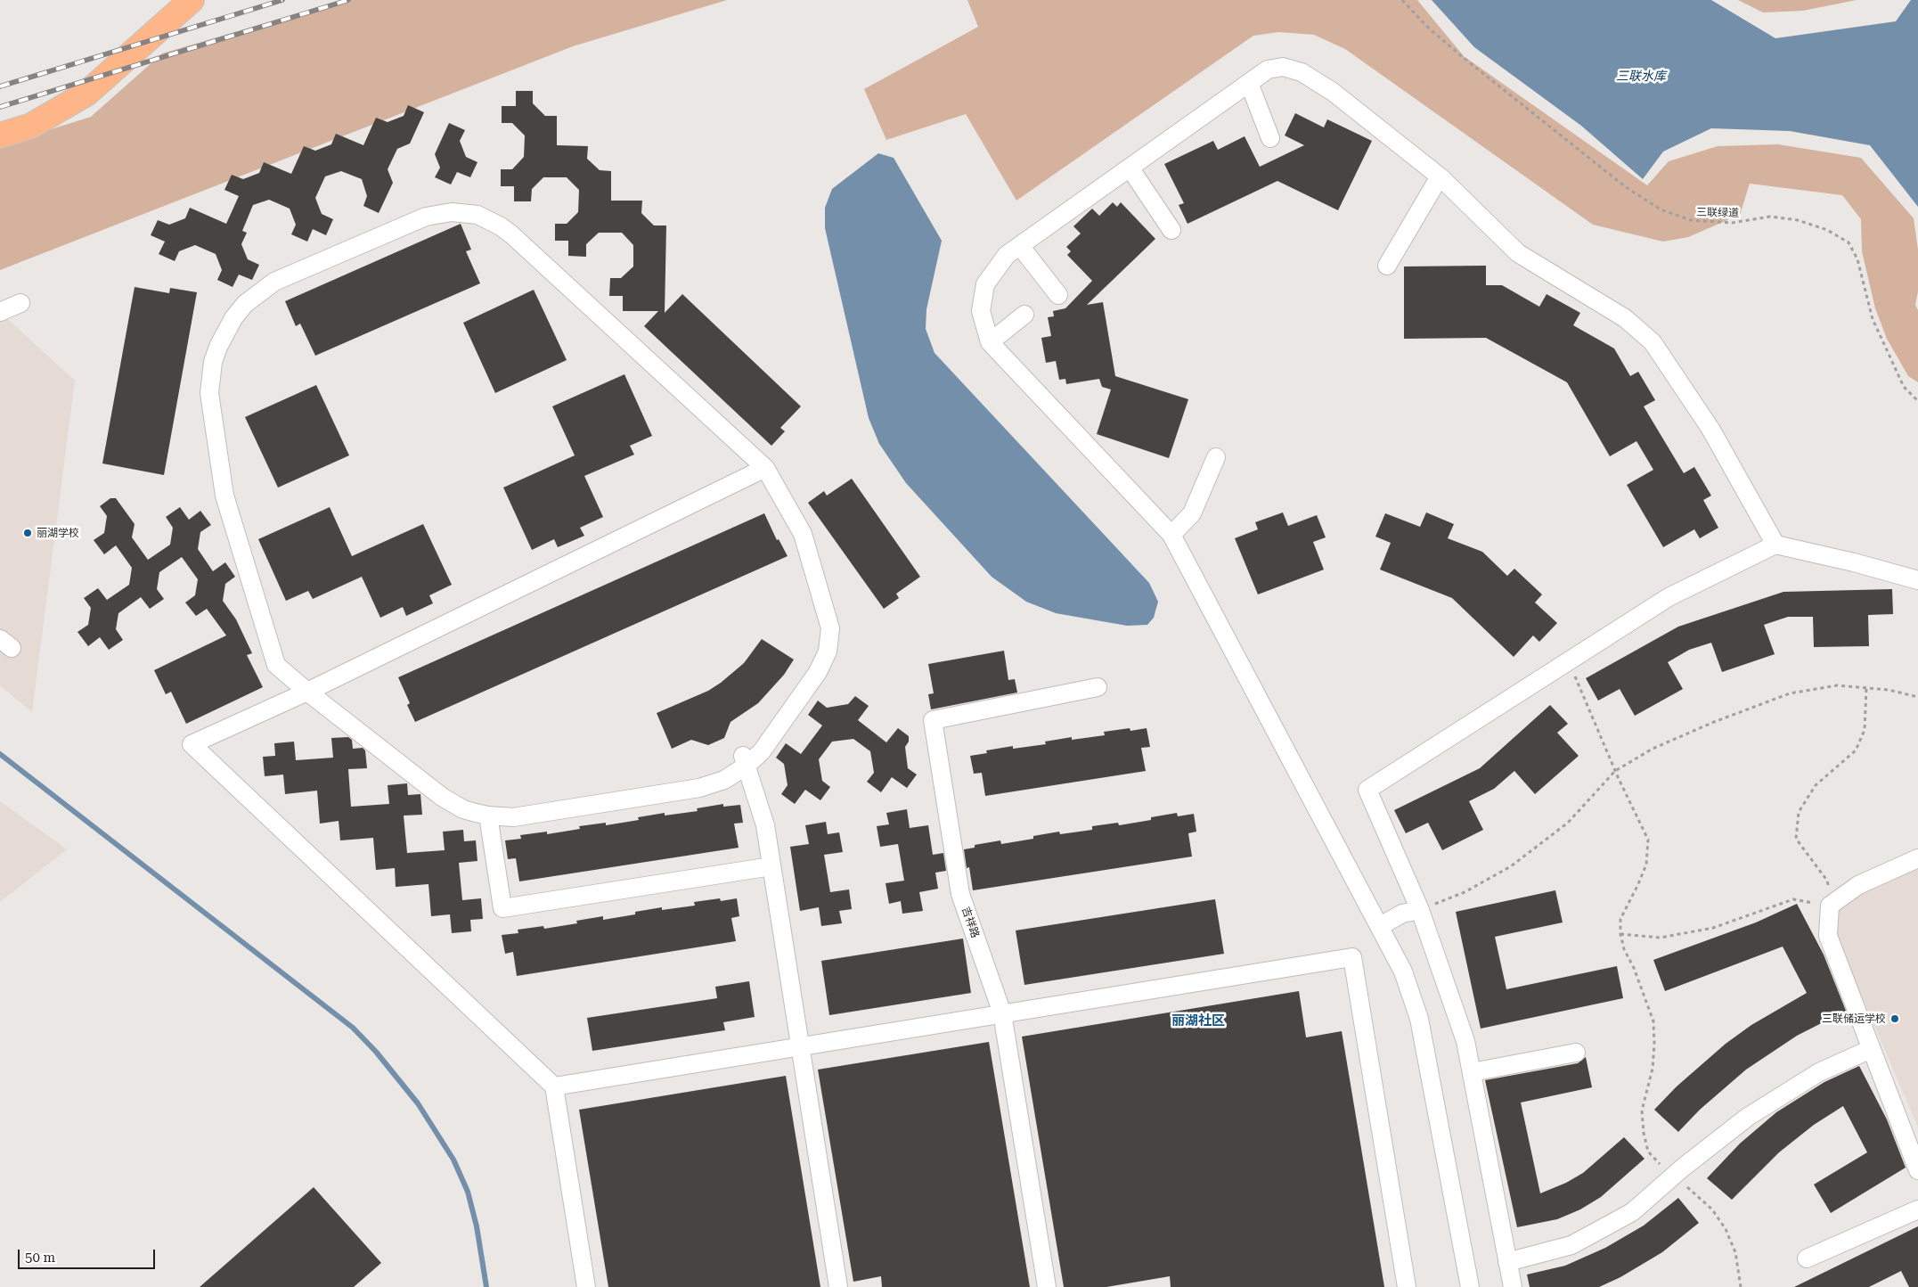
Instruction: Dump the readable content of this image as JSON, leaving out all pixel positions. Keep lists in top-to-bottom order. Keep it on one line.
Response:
{"streets":{"street":["吉祥路"],"path":["三联绿道"]},"districts":["丽湖社区"],"water":["三联水库"],"places":["丽湖学校","三联储运学校"],"scale_bar":"50 m"}
